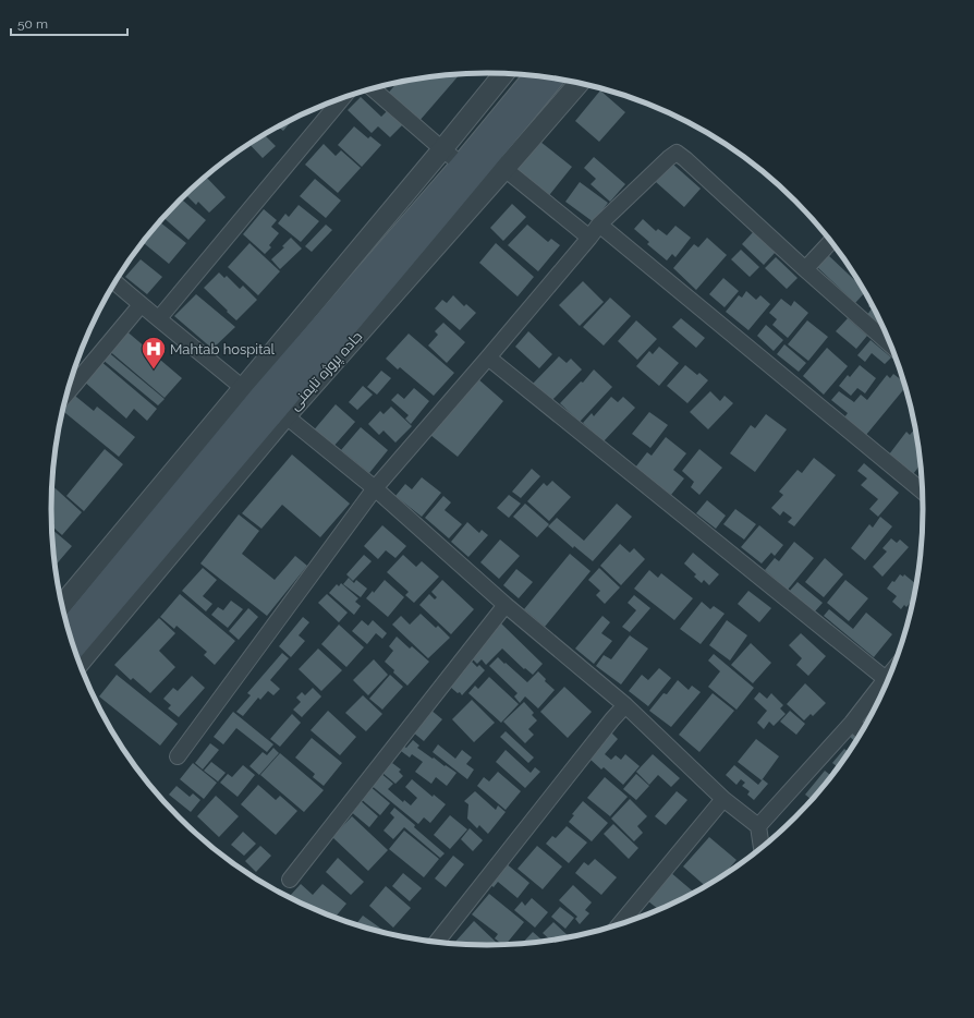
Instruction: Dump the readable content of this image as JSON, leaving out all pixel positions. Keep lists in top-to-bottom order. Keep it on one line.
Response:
{"streets":{"main road":["جاده پروژه تایمنی"]},"places":{"hospital":["Mahtab hospital"]},"scale_bar":"50 m"}
